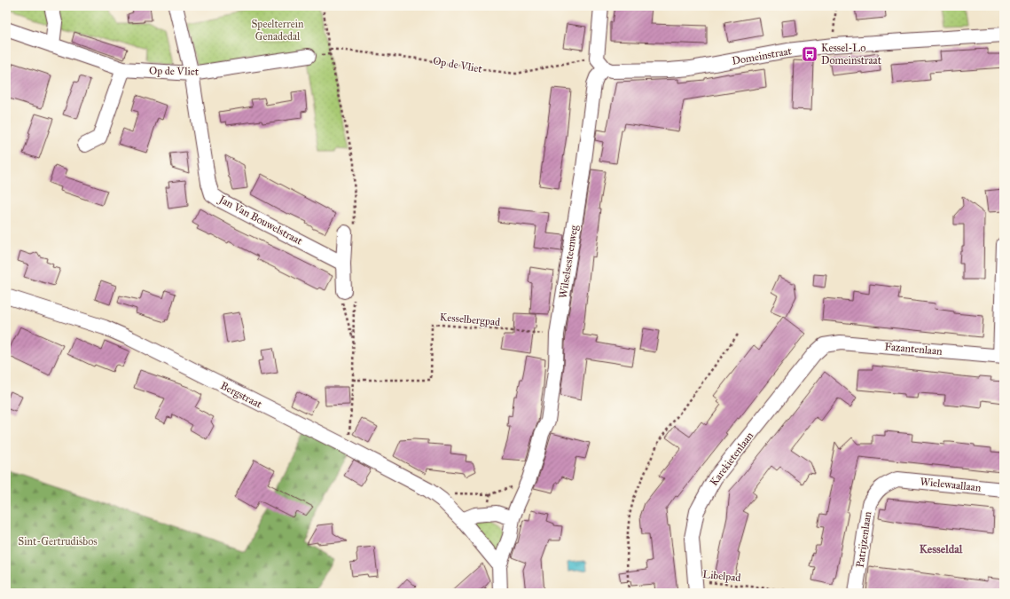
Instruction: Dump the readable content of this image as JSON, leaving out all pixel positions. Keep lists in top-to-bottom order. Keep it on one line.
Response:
{"streets":{"street":["Domeinstraat","Op de Vliet","Jan Van Bouwelstraat","Wilselsesteenweg","Fazantenlaan","Bergstraat","Karekietenlaan","Wielewaallaan","Patrijzenlaan"],"path":["Kesselbergpad","Libelpad"]},"crossings":[["Domeinstraat","Wilselsesteenweg"],["Op de Vliet","Jan Van Bouwelstraat"],["Wilselsesteenweg","Kesselbergpad"],["Fazantenlaan","Karekietenlaan"],["Karekietenlaan","Libelpad"],["Wielewaallaan","Patrijzenlaan"]],"districts":["Kesseldal"],"parks":["Speelterrein Genadedal","Sint-Gertrudisbos"],"places":{"bus stop":["Kessel-Lo Domeinstraat"]}}
